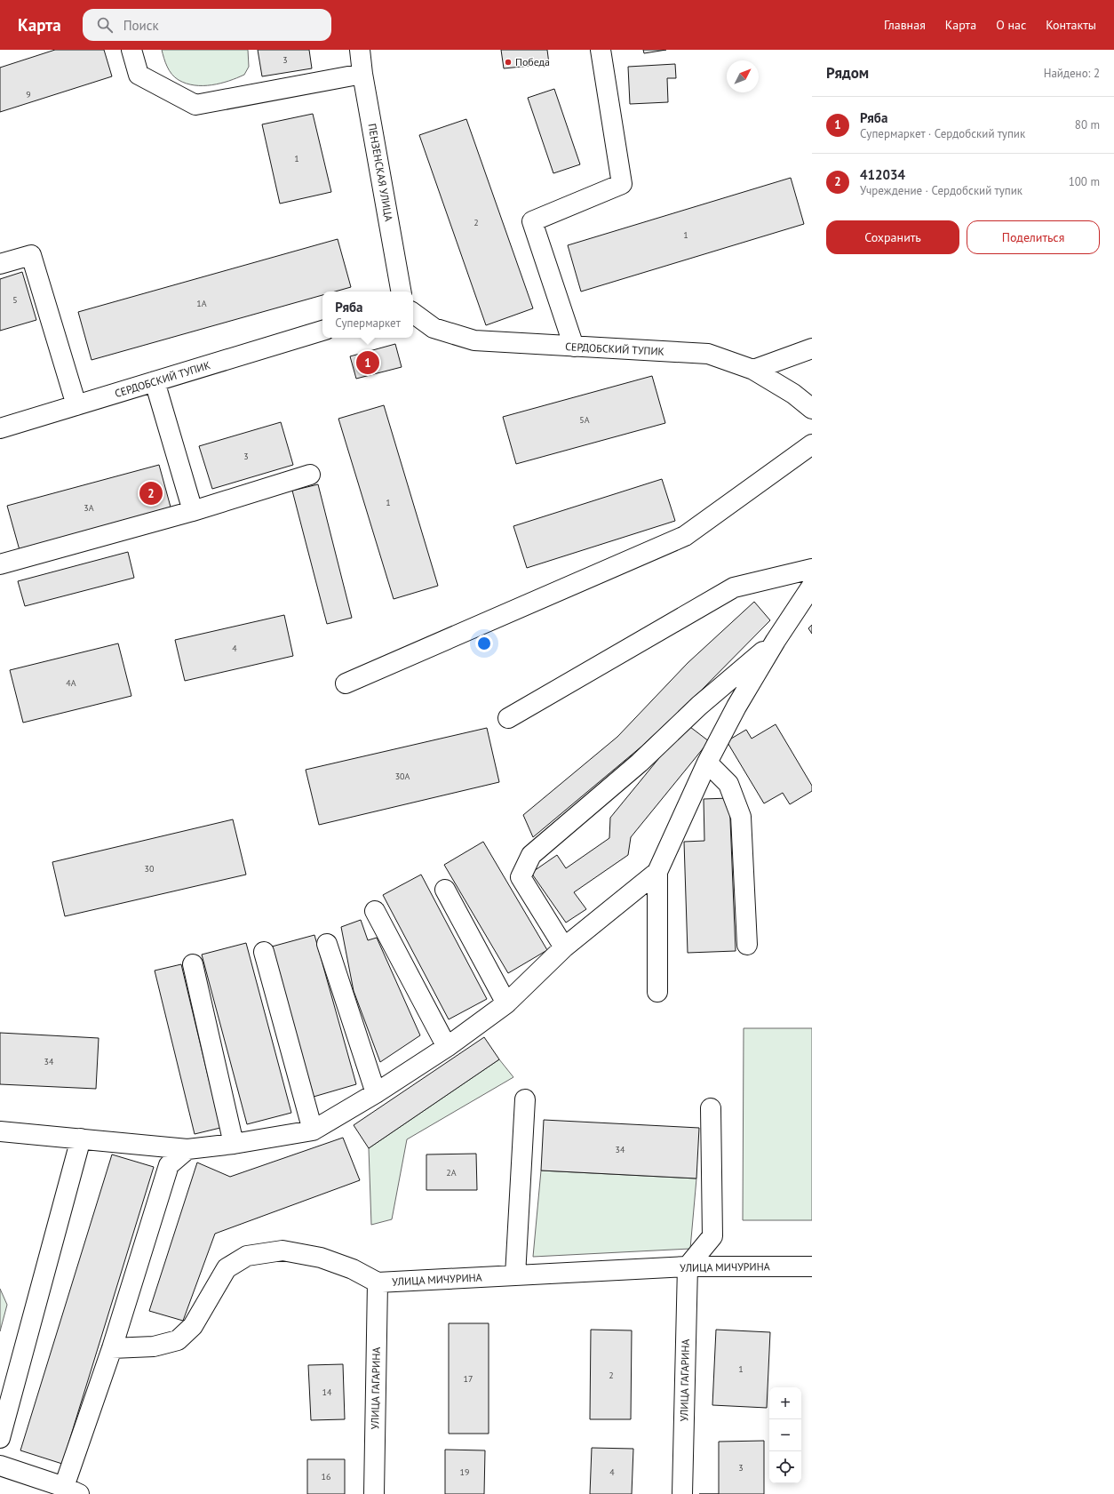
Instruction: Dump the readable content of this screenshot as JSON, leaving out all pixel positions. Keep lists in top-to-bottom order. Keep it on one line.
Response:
{"streets":{"street":["ПЕНЗЕНСКАЯ УЛИЦА","СЕРДОБСКИЙ ТУПИК","УЛИЦА МИЧУРИНА","УЛИЦА ГАГАРИНА"]},"crossings":[["УЛИЦА МИЧУРИНА","УЛИЦА ГАГАРИНА"]],"places":["Победа"],"house_numbers":["3","9","1","2","1","5","1А","5А","3","1","3А","4","4А","30А","30","34","34","2А","1","2","17","14","3","19","4","16"],"north":"top right","page":{"header":"Карта","search":"Поиск","nav":["Главная","Карта","О нас","Контакты"],"heading":["Рядом","Найдено: 2"],"list":[{"mark":"1","name":"Ряба","note":"Супермаркет · Сердобский тупик","value":"80 m"},{"mark":"2","name":"412034","note":"Учреждение · Сердобский тупик","value":"100 m"}],"buttons":["Сохранить","Поделиться"],"popup":["Ряба","Супермаркет"],"pins":["1","2"],"map_buttons":["+","−"]}}
